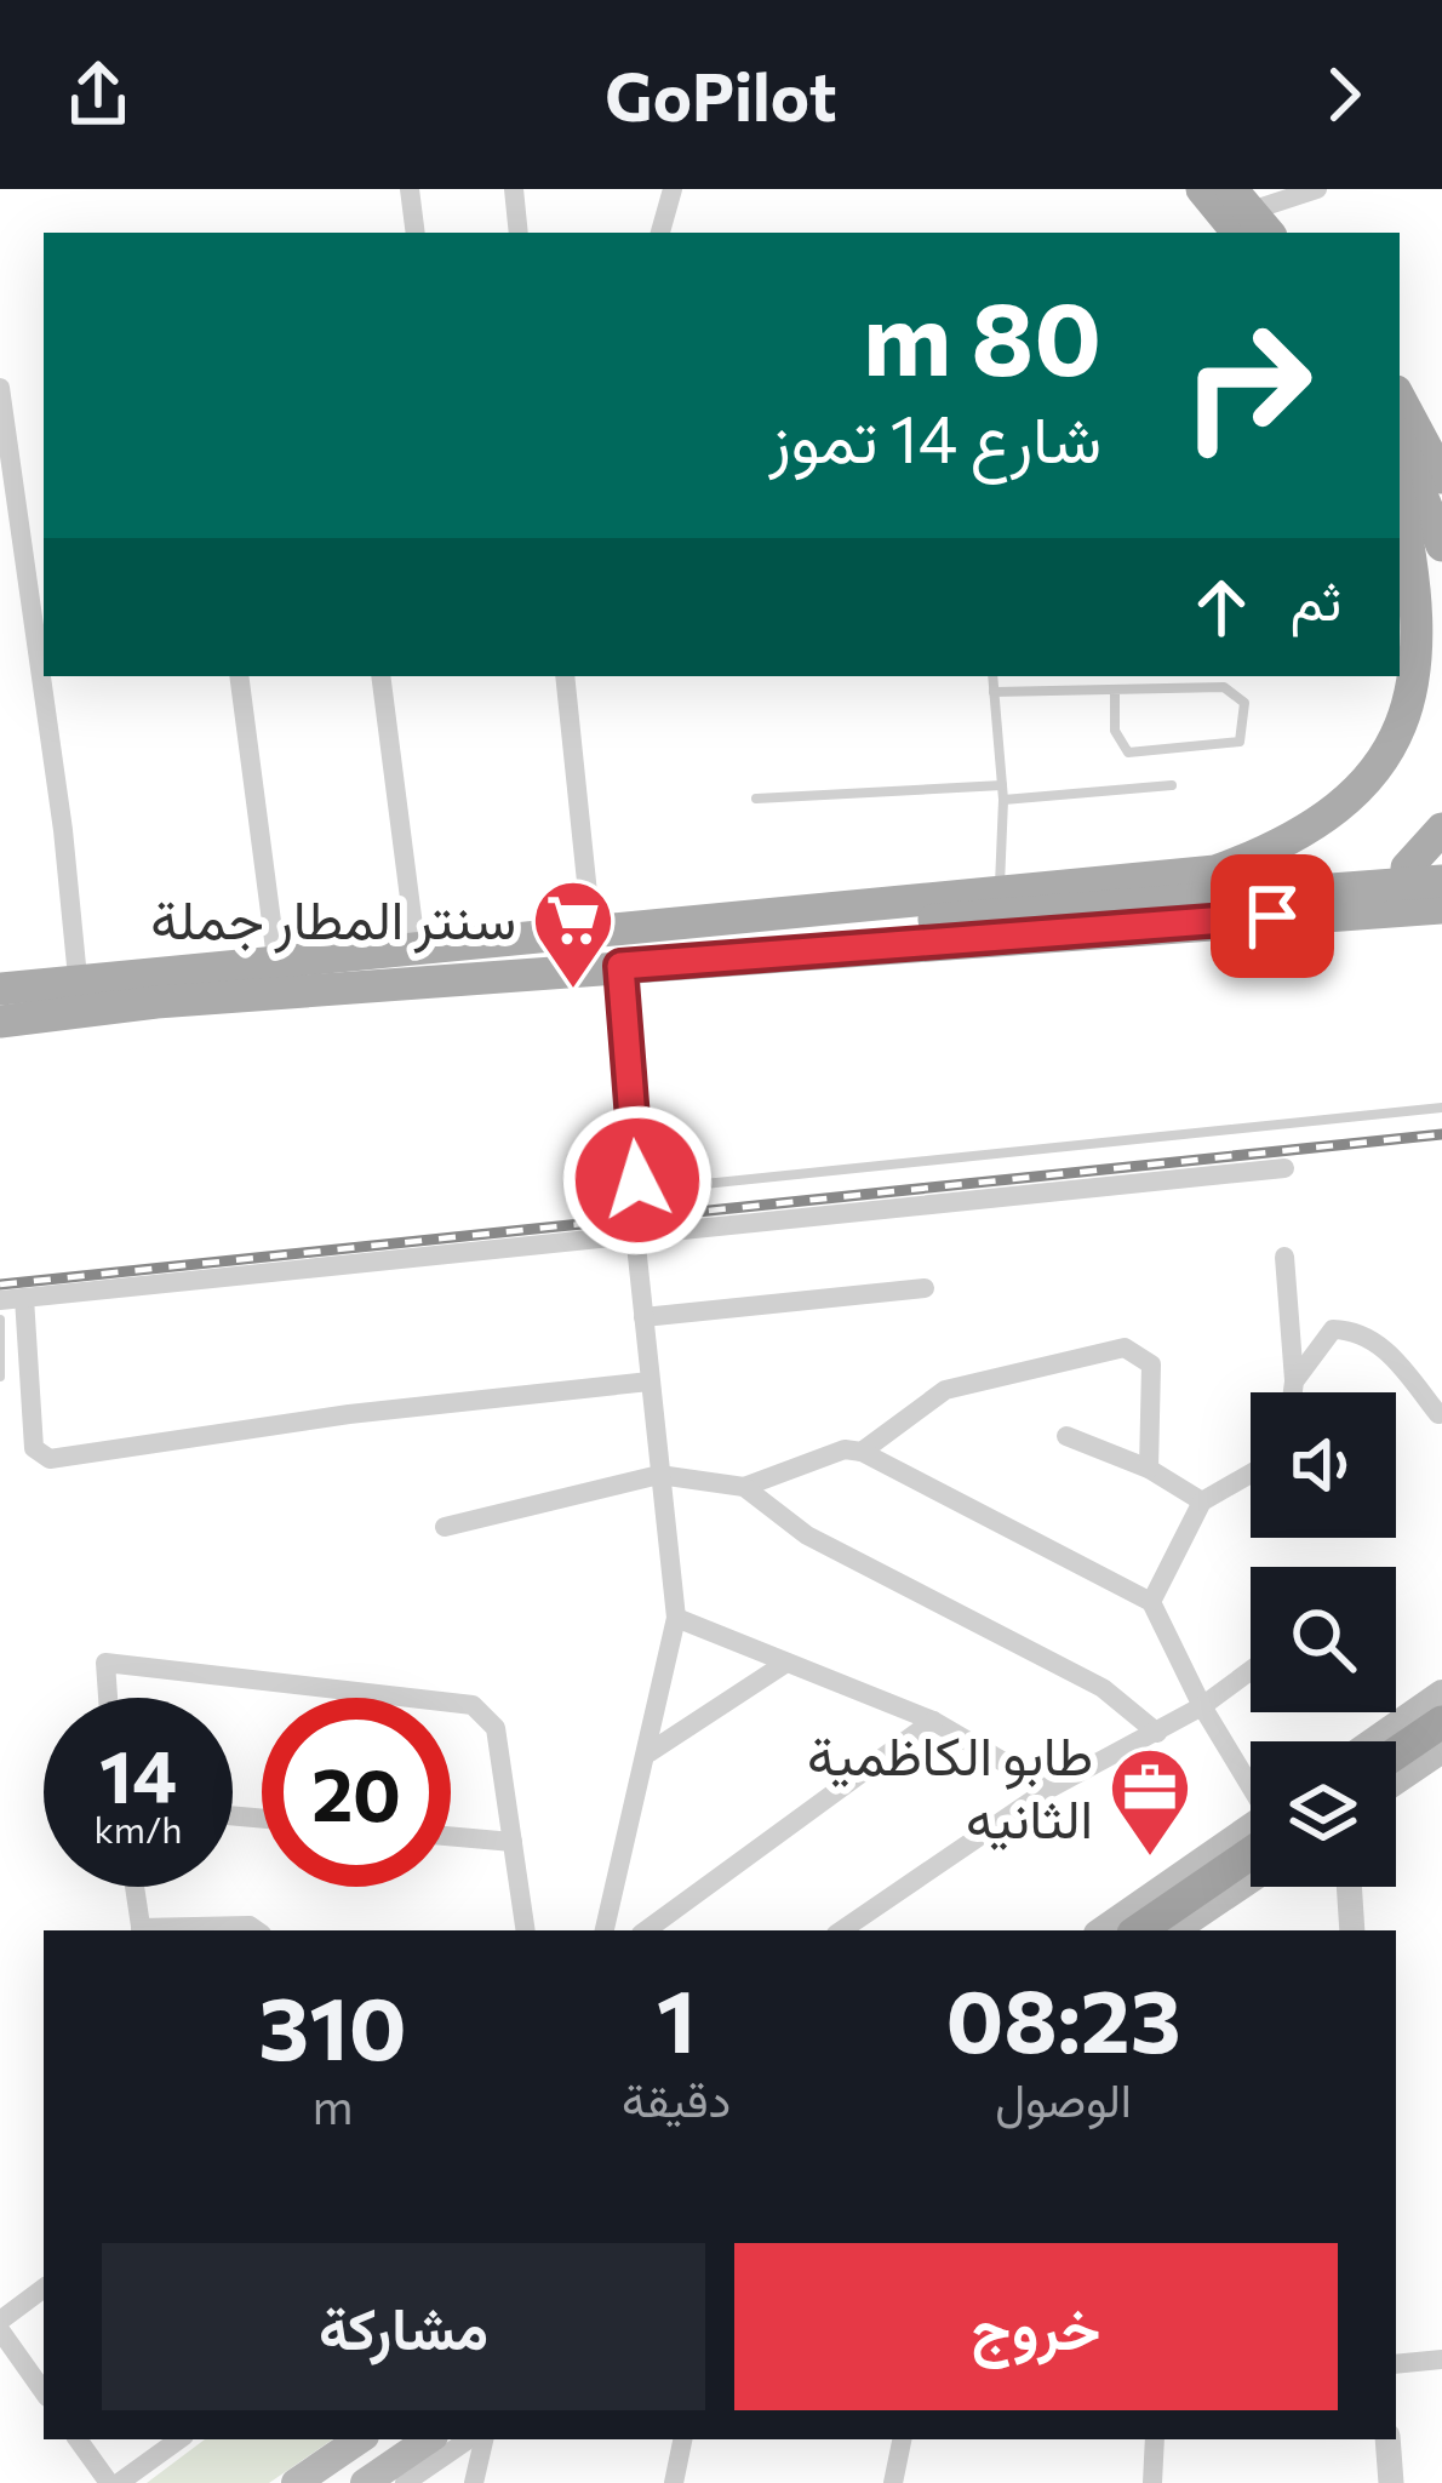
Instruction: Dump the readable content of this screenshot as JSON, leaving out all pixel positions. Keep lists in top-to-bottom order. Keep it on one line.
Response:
{"places":{"supermarket":["سنتر المطار جملة"],"office":["طابو الكاظمية الثانيه"]},"page":{"header":"GoPilot","turn":["80 m","شارع 14 تموز"],"then":"ثم","speed":"14 km/h","limit":"20","eta":["08:23","الوصول","1","دقيقة","310","m"],"buttons":["خروج","مشاركة"]}}
